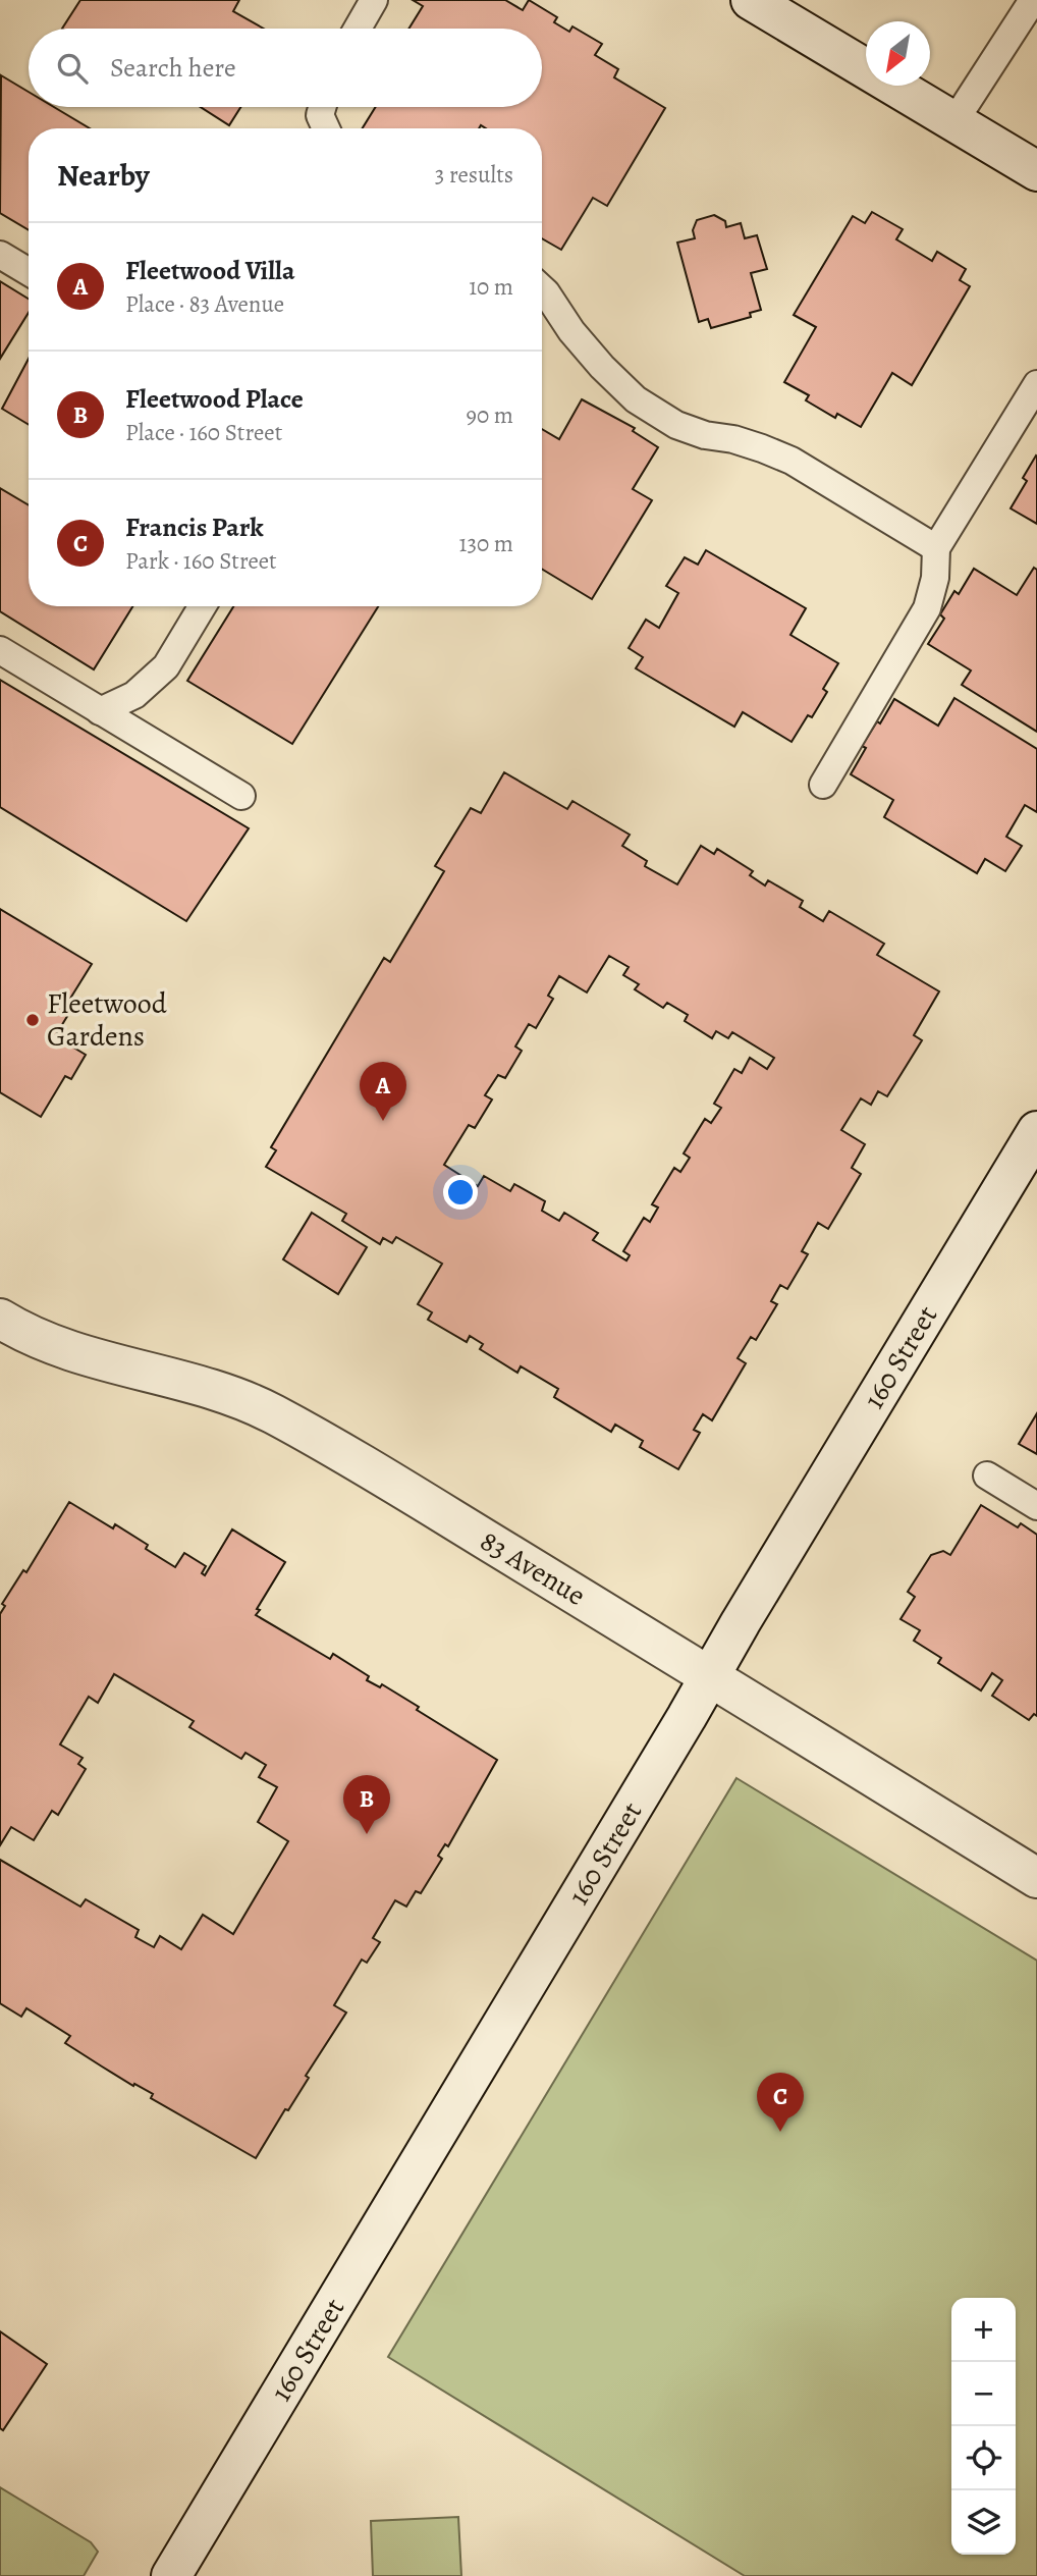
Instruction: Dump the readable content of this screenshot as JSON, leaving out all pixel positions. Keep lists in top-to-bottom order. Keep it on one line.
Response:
{"streets":{"street":["160 Street","83 Avenue"]},"crossings":[["160 Street","83 Avenue"]],"places":["Fleetwood Gardens"],"north":"bottom left","page":{"search":"Search here","heading":["Nearby","3 results"],"list":[{"mark":"A","name":"Fleetwood Villa","note":"Place · 83 Avenue","value":"10 m"},{"mark":"B","name":"Fleetwood Place","note":"Place · 160 Street","value":"90 m"},{"mark":"C","name":"Francis Park","note":"Park · 160 Street","value":"130 m"}],"pins":["A","B","C"],"map_buttons":["+","−"]}}
